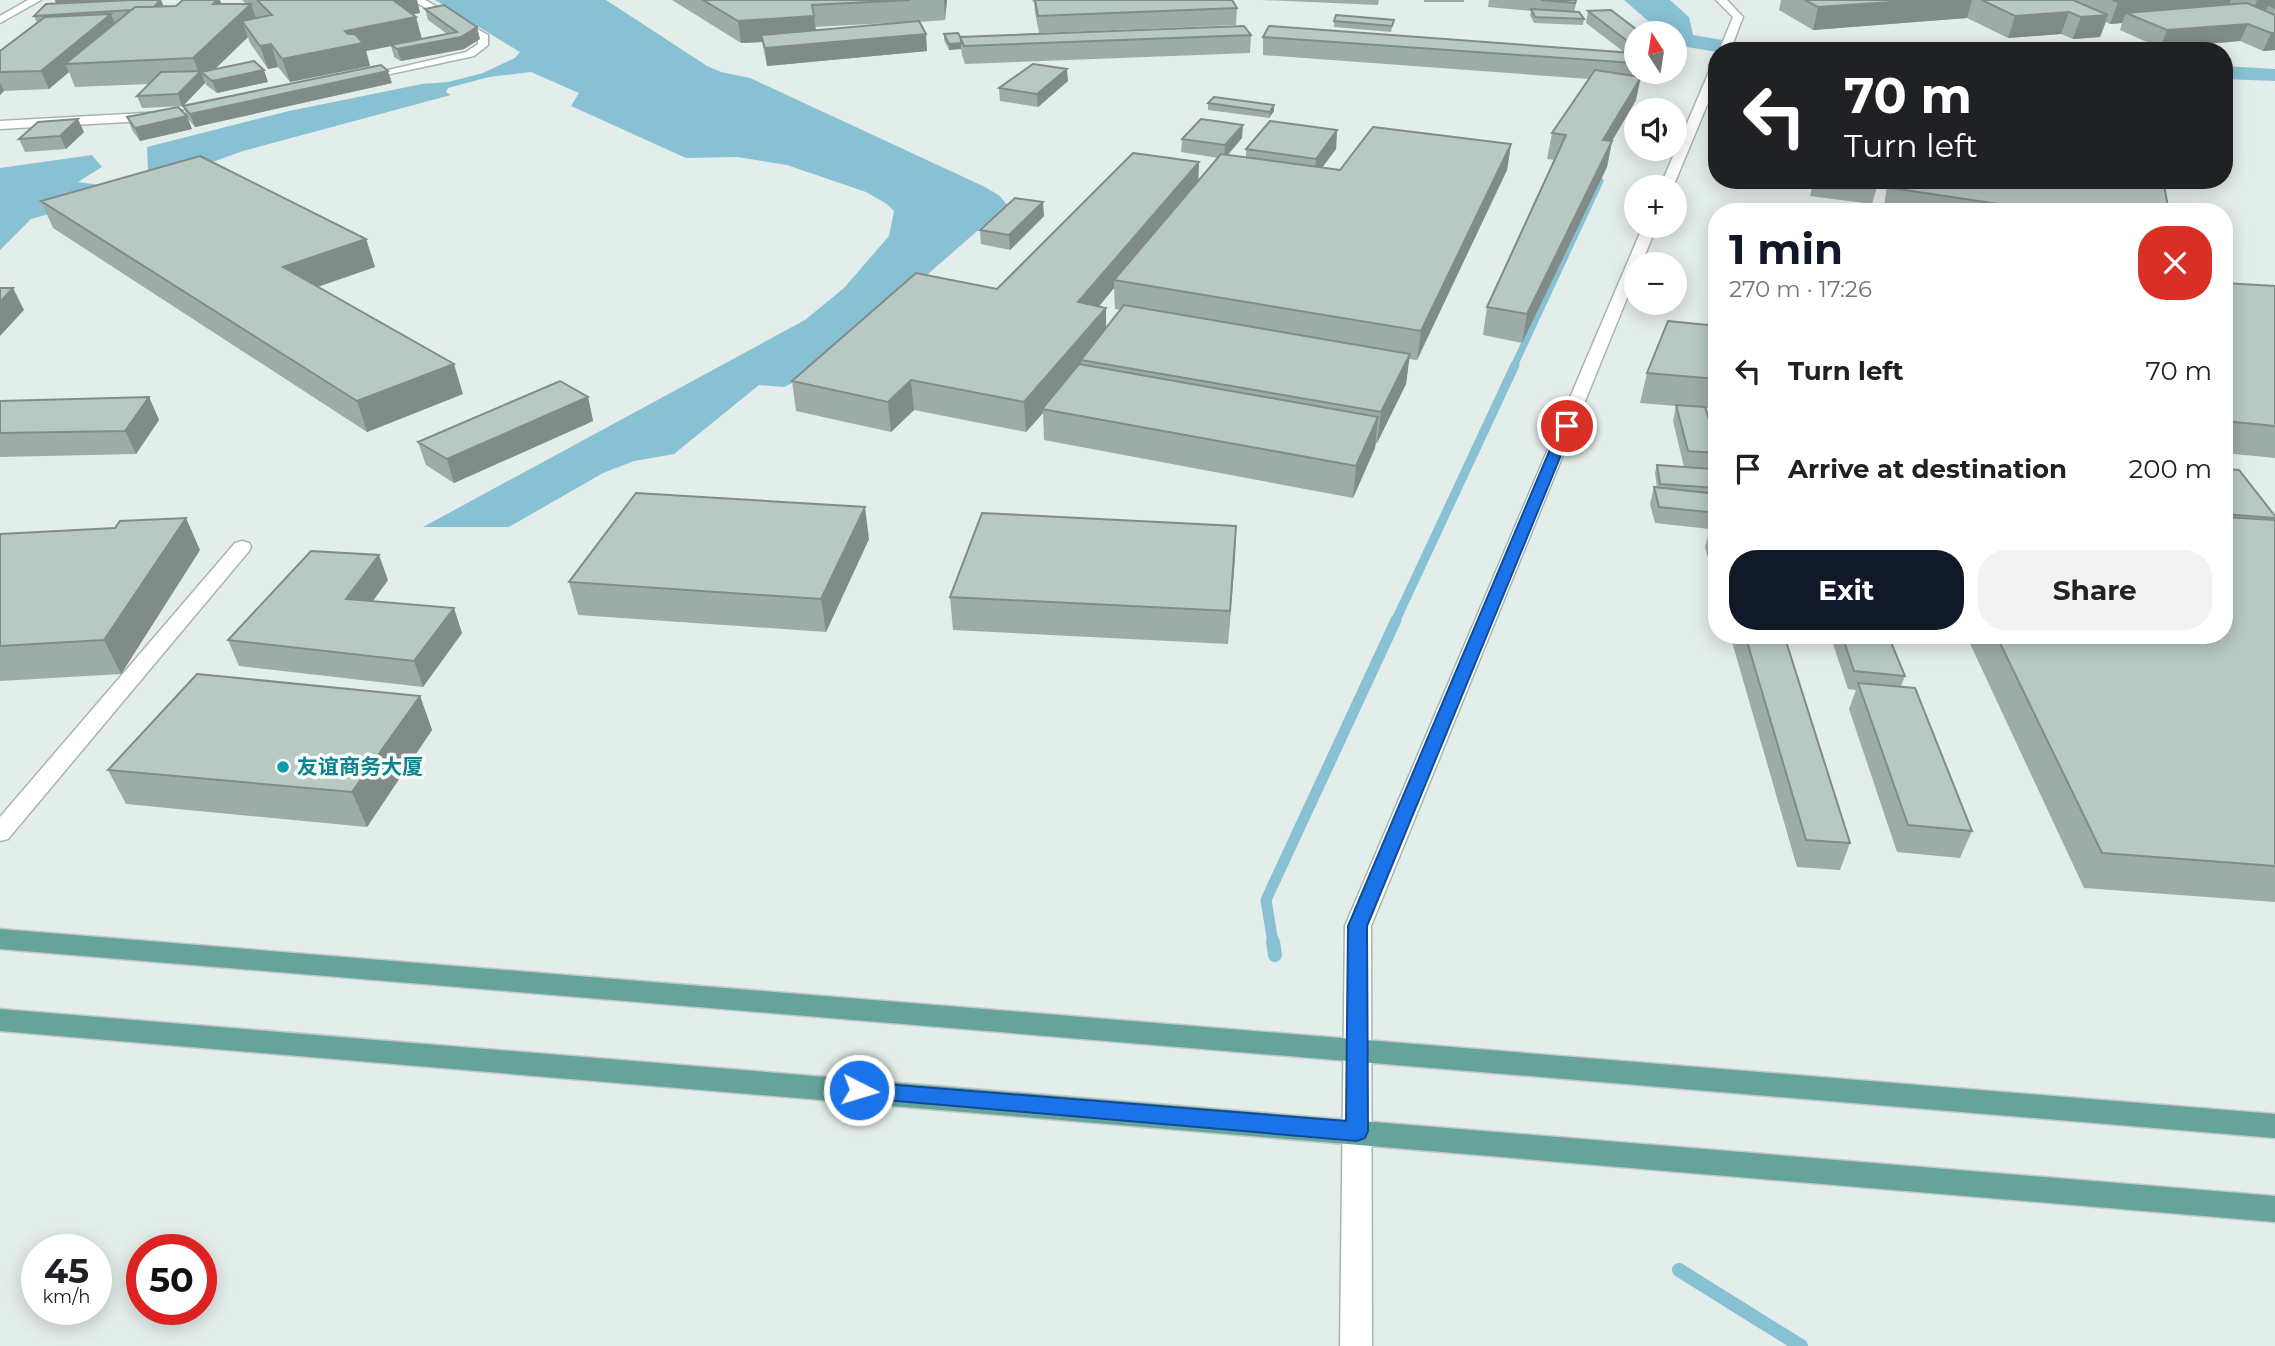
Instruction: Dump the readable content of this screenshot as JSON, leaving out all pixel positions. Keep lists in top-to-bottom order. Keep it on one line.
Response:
{"places":["友谊商务大厦"],"north":"top","page":{"map_buttons":["+","−"],"turn":["70 m","Turn left"],"heading":["1 min","270 m · 17:26"],"list":[{"name":"Turn left","value":"70 m"},{"name":"Arrive at destination","value":"200 m"}],"buttons":["Exit","Share"],"speed":"45 km/h","limit":"50"}}
